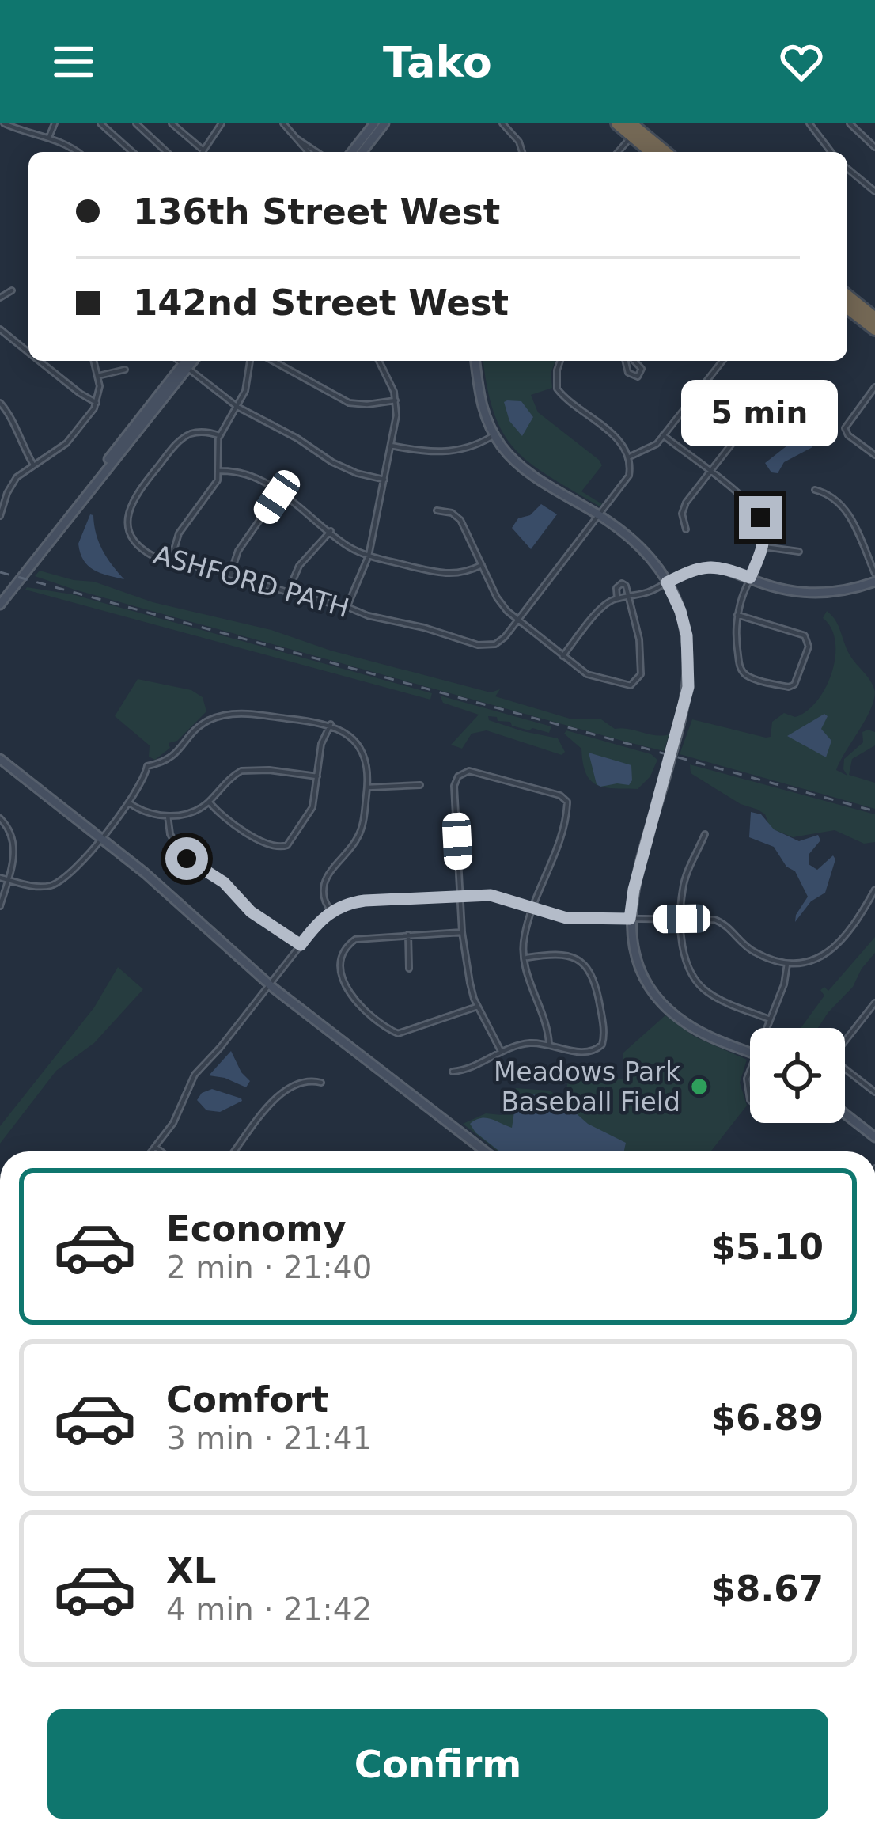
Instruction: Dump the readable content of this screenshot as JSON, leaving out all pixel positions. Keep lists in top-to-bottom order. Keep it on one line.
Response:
{"streets":{"street":["ASHFORD PATH"]},"places":["Meadows Park Baseball Field"],"page":{"header":"Tako","banner":["136th Street West","142nd Street West"],"bubble":"5 min","list":[{"name":"Economy","note":"2 min · 21:40","value":"$5.10"},{"name":"Comfort","note":"3 min · 21:41","value":"$6.89"},{"name":"XL","note":"4 min · 21:42","value":"$8.67"}],"buttons":"Confirm"}}
